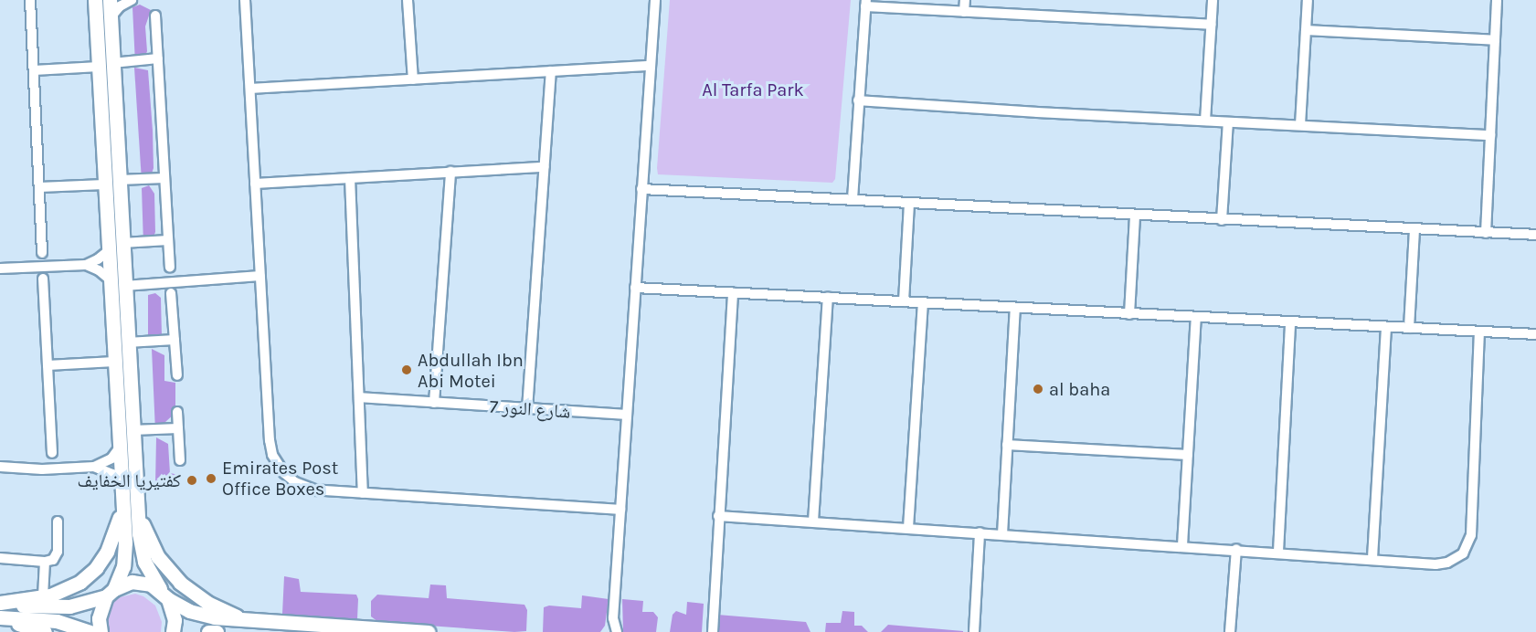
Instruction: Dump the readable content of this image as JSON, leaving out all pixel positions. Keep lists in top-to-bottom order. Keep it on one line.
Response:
{"streets":{"street":["شارع النور 7"]},"parks":["Al Tarfa Park"],"places":["Abdullah Ibn Abi Motei","al baha","Emirates Post Office Boxes","كفتيريا الخفايف"]}
